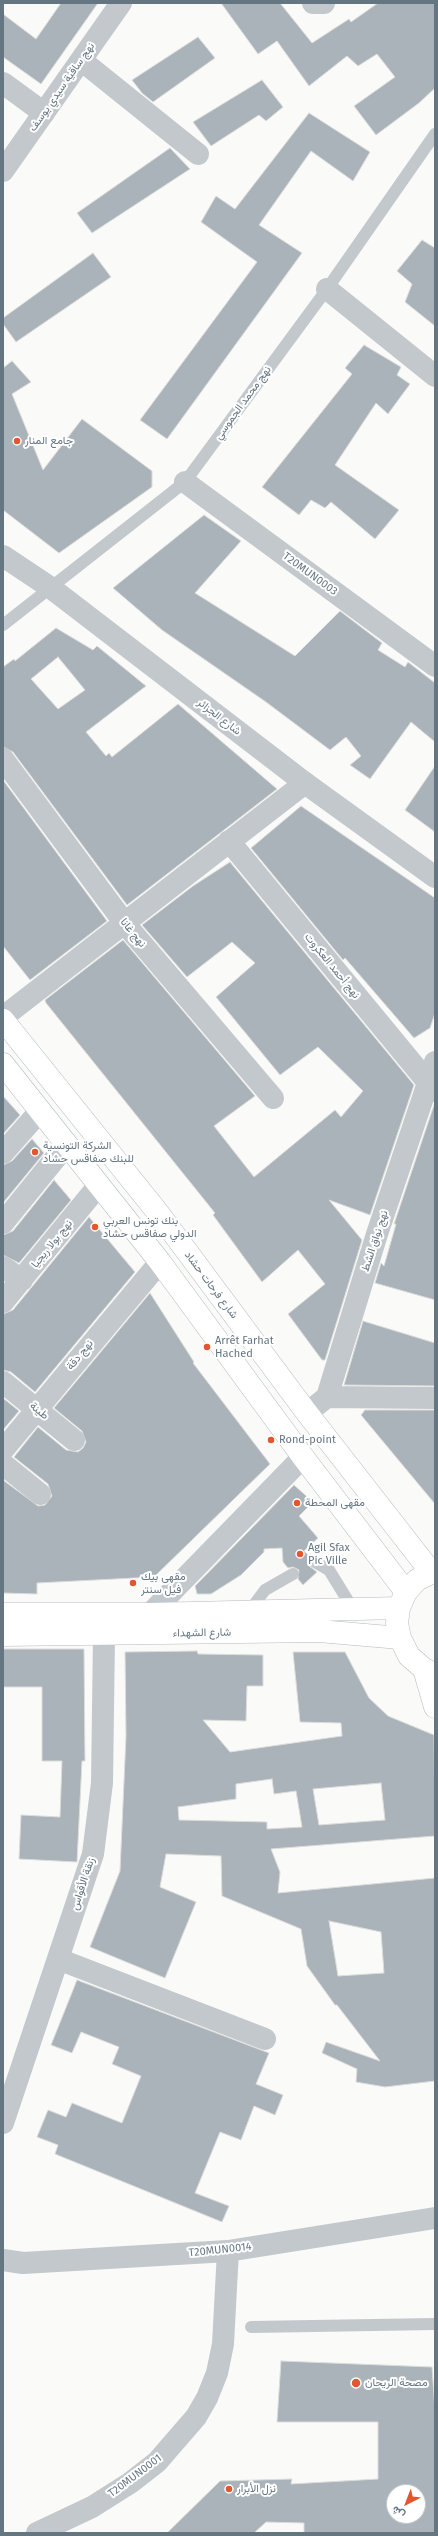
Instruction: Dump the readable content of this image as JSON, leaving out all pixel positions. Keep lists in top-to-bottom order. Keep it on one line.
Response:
{"streets":{"main road":["شارع فرحات حشاد","شارع الشهداء"],"street":["نهج ساقية سيدي يوسف","T20MUN0003","شارع الجزائر","نهج غانا","نهج أحمد العكروت","نهج نواق الشط","نهج بولا ريجيا","نهج دقة","طينة","زنقة الأقواس","T20MUN0014","T20MUN0001"],"lane":["نهج محمد الجموسي"]},"crossings":[["نهج محمد الجموسي","T20MUN0003"],["نهج محمد الجموسي","شارع الجزائر"],["نهج أحمد العكروت","نهج نواق الشط"],["نهج دقة","طينة"],["شارع الشهداء","زنقة الأقواس"],["T20MUN0014","T20MUN0001"]],"places":["جامع المنار","الشركة التونسية للبنك صفاقس حشاد","بنك تونس العربي الدولي صفاقس حشاد","Arrêt Farhat Hached","Rond-point","مقهى المحطة","Agil Sfax Pic Ville","مقهى بيك فيل سنتر","مصحة الريحان","نزل الأبرار"],"north":"bottom left"}
